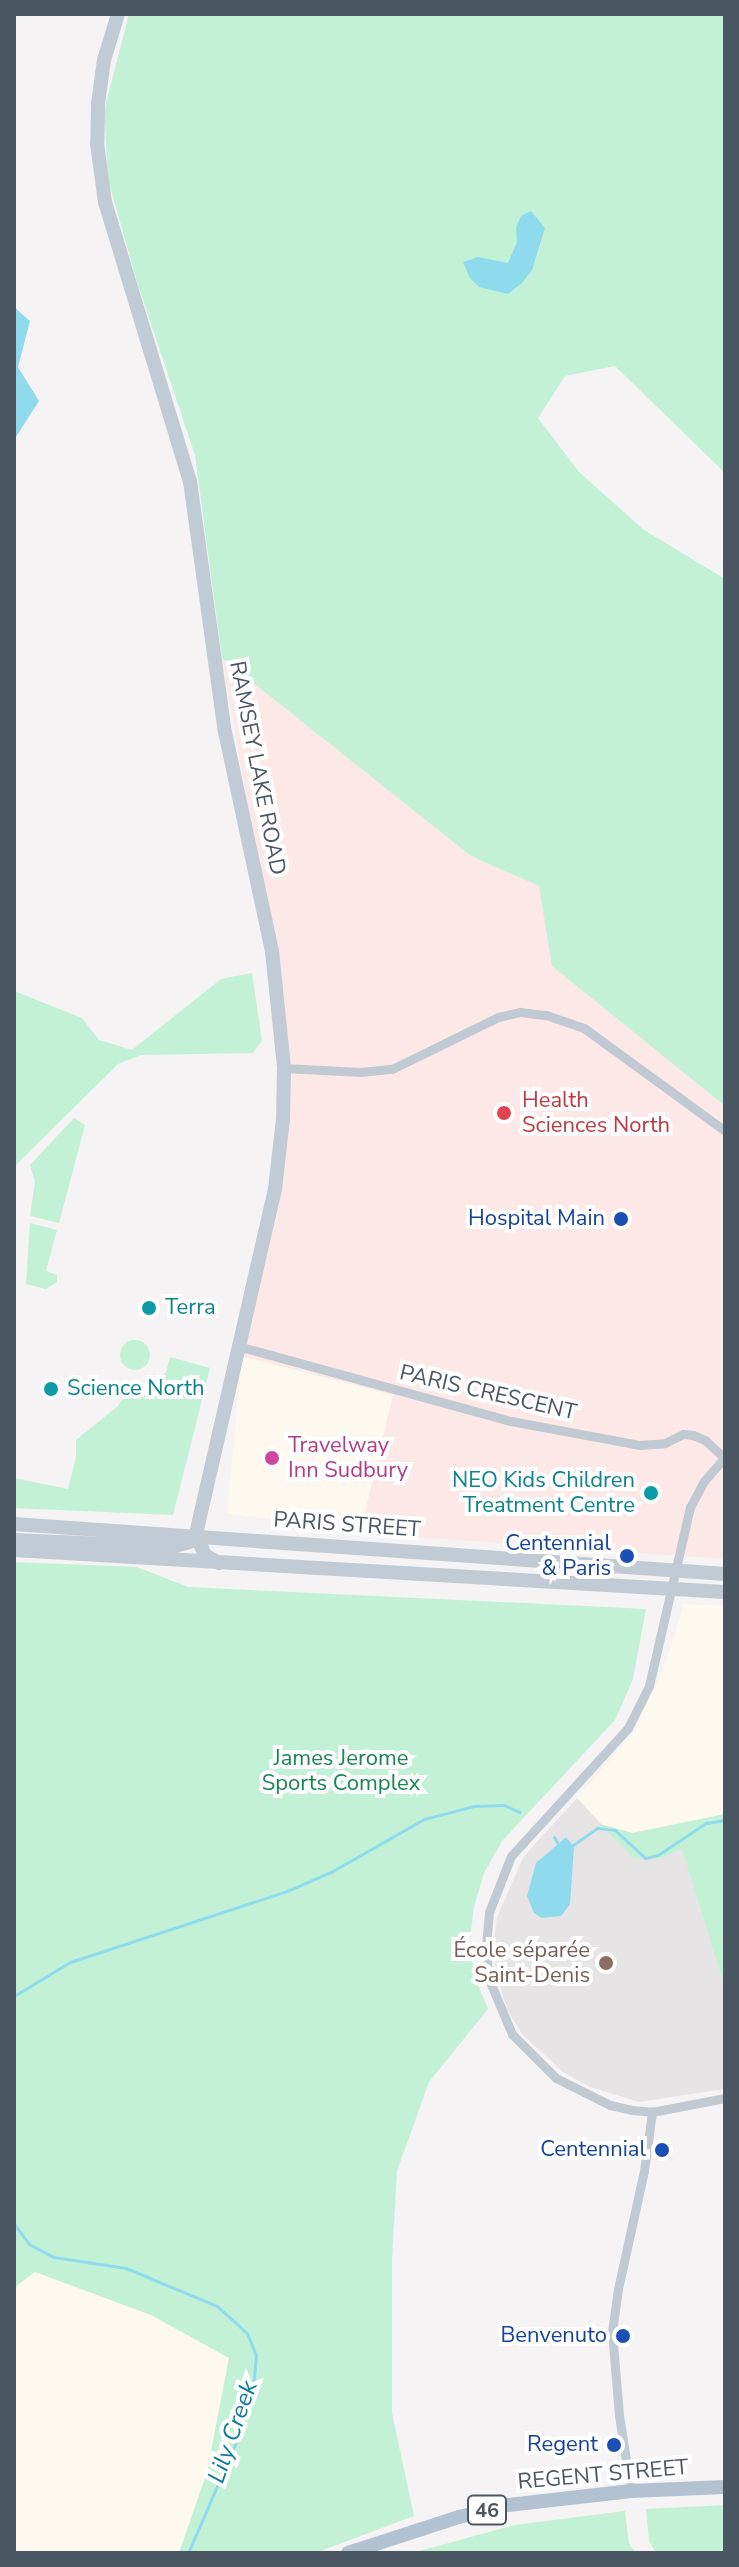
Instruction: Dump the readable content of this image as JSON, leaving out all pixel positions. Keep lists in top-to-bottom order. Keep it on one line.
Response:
{"streets":{"main road":["RAMSEY LAKE ROAD","PARIS STREET","REGENT STREET","46"],"street":["PARIS CRESCENT"]},"crossings":[["RAMSEY LAKE ROAD","PARIS CRESCENT"],["RAMSEY LAKE ROAD","PARIS STREET"],["PARIS CRESCENT","PARIS STREET"]],"water":["Lily Creek"],"parks":["James Jerome Sports Complex"],"places":["Health Sciences North","Hospital Main","Terra","Science North","Travelway Inn Sudbury","NEO Kids Children Treatment Centre","Centennial & Paris","École séparée Saint-Denis","Centennial","Benvenuto","Regent"]}
